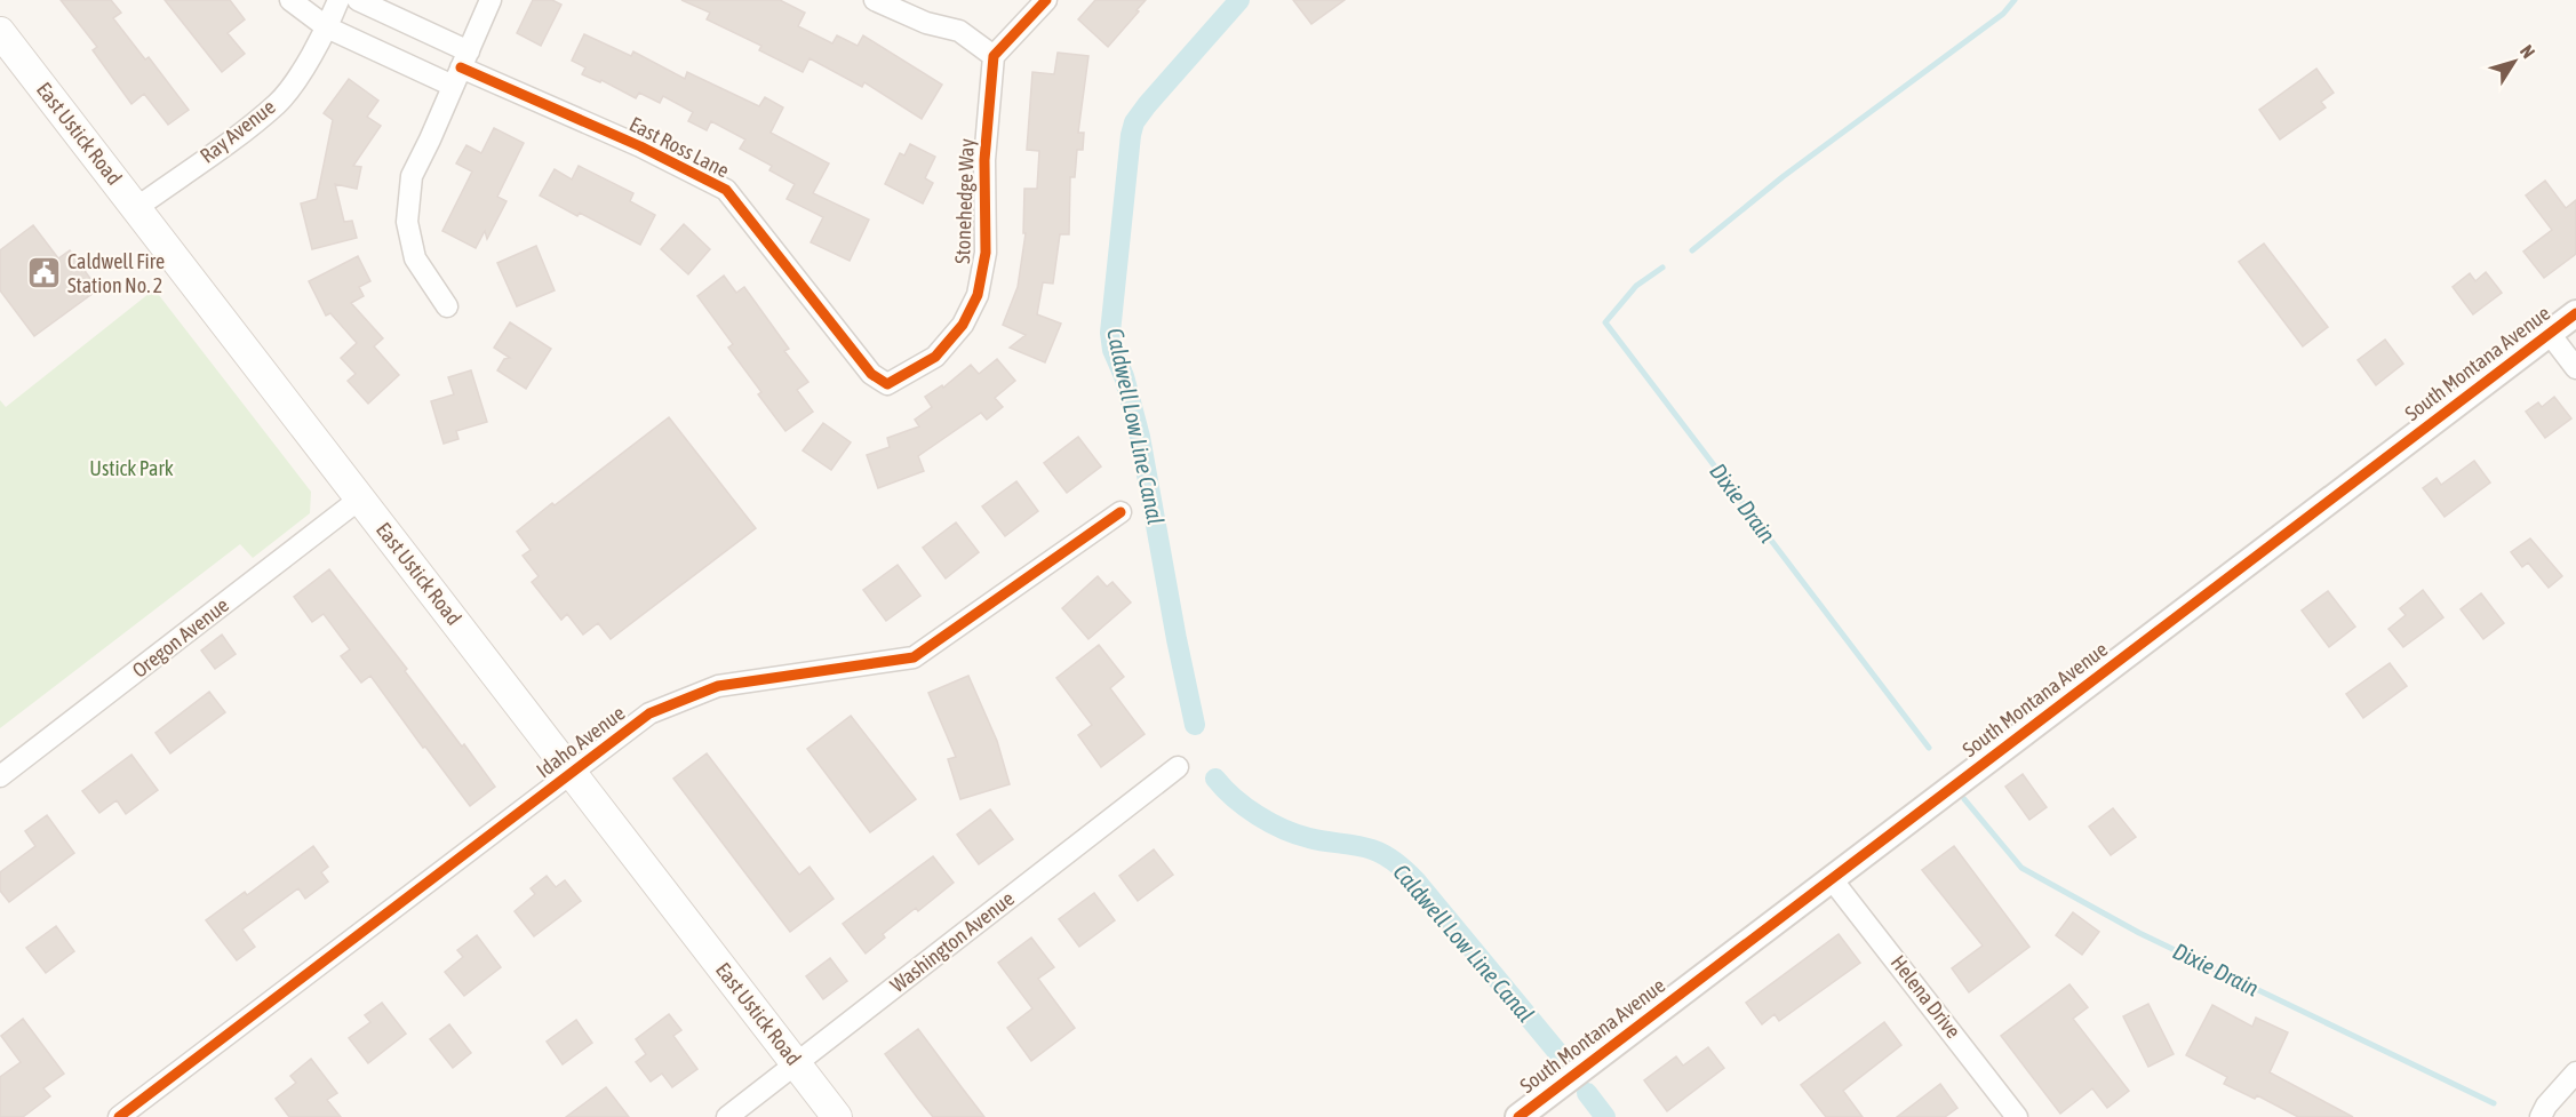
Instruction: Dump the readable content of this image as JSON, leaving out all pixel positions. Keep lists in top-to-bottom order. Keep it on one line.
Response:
{"streets":{"main road":["East Ustick Road"],"street":["Ray Avenue","East Ross Lane","Stonehedge Way","South Montana Avenue","Oregon Avenue","Idaho Avenue","Washington Avenue","Helena Drive"]},"crossings":[["Ray Avenue","East Ustick Road"],["Ray Avenue","East Ross Lane"],["East Ustick Road","Oregon Avenue"],["East Ustick Road","Idaho Avenue"],["East Ustick Road","Washington Avenue"],["East Ross Lane","Stonehedge Way"],["South Montana Avenue","Helena Drive"]],"water":["Caldwell Low Line Canal","Dixie Drain"],"parks":["Ustick Park"],"places":{"public building":["Caldwell Fire Station No. 2"]},"north":"top right"}
